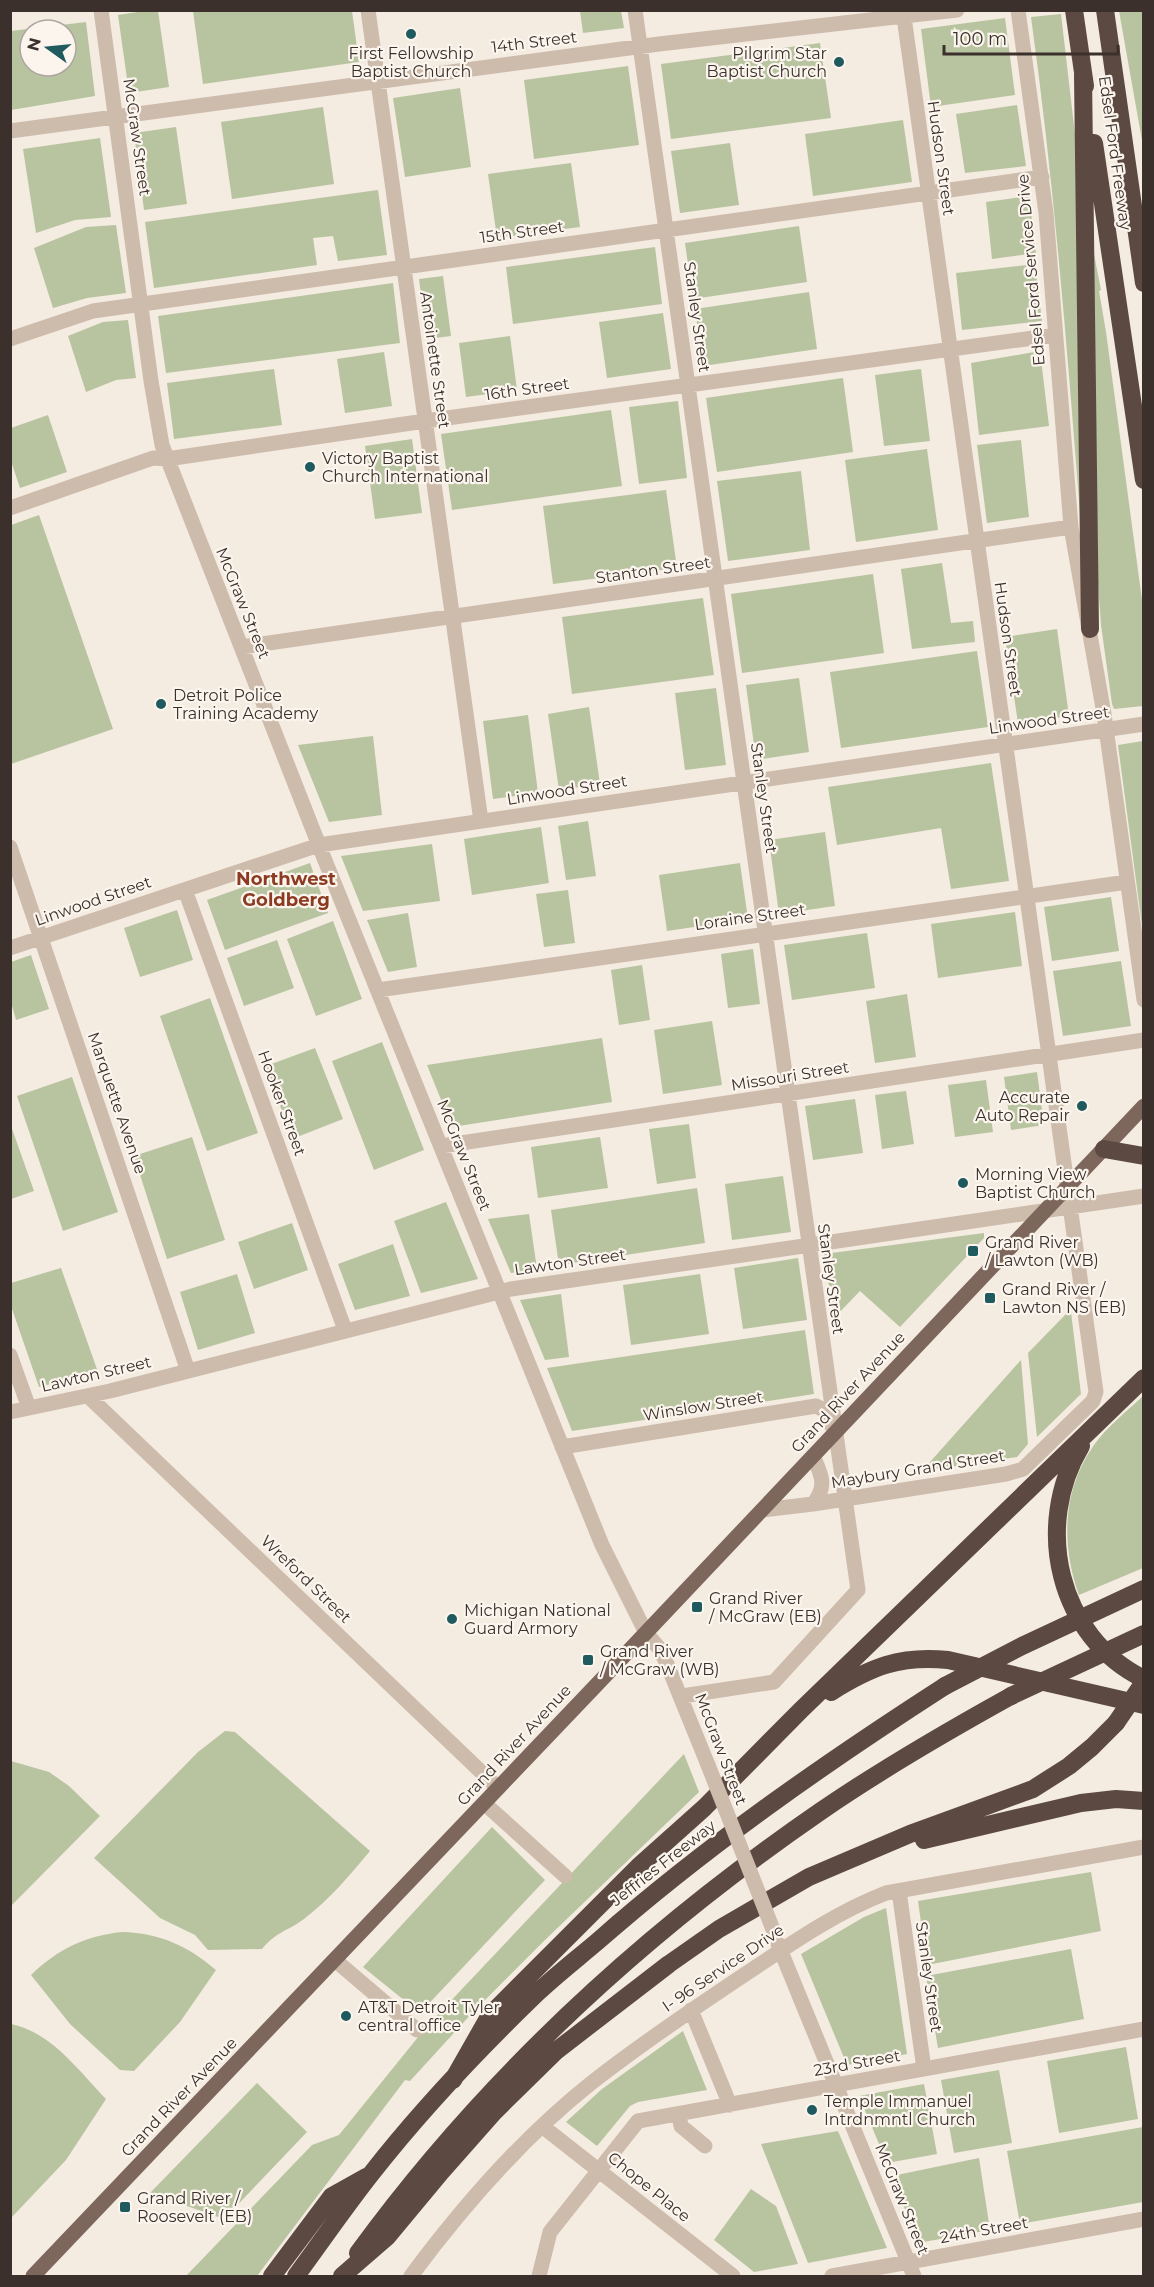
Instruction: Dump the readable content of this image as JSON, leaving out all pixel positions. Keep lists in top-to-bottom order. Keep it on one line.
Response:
{"streets":{"highway":["Edsel Ford Freeway","Jeffries Freeway"],"main road":["Grand River Avenue"],"street":["14th Street","McGraw Street","Hudson Street","15th Street","Edsel Ford Service Drive","Stanley Street","Antoinette Street","16th Street","Stanton Street","Linwood Street","Loraine Street","Missouri Street","Marquette Avenue","Hooker Street","Lawton Street","Winslow Street","Maybury Grand Street","Wreford Street","I- 96 Service Drive","23rd Street","Chope Place","24th Street"]},"crossings":[["14th Street","McGraw Street"],["14th Street","Hudson Street"],["14th Street","Stanley Street"],["14th Street","Antoinette Street"],["McGraw Street","15th Street"],["McGraw Street","Stanley Street"],["McGraw Street","16th Street"],["McGraw Street","Stanton Street"],["McGraw Street","Linwood Street"],["McGraw Street","Loraine Street"],["McGraw Street","Missouri Street"],["McGraw Street","Lawton Street"],["McGraw Street","Grand River Avenue"],["McGraw Street","Winslow Street"],["McGraw Street","I- 96 Service Drive"],["McGraw Street","23rd Street"],["McGraw Street","24th Street"],["Hudson Street","15th Street"],["Hudson Street","16th Street"],["Hudson Street","Stanton Street"],["Hudson Street","Linwood Street"],["Hudson Street","Loraine Street"],["Hudson Street","Missouri Street"],["Hudson Street","Lawton Street"],["Hudson Street","Grand River Avenue"],["Hudson Street","Maybury Grand Street"],["15th Street","Edsel Ford Service Drive"],["15th Street","Stanley Street"],["15th Street","Antoinette Street"],["Edsel Ford Service Drive","16th Street"],["Edsel Ford Service Drive","Stanton Street"],["Edsel Ford Service Drive","Linwood Street"],["Edsel Ford Service Drive","Loraine Street"],["Stanley Street","16th Street"],["Stanley Street","Stanton Street"],["Stanley Street","Linwood Street"],["Stanley Street","Loraine Street"],["Stanley Street","Missouri Street"],["Stanley Street","Lawton Street"],["Stanley Street","Grand River Avenue"],["Stanley Street","Winslow Street"],["Stanley Street","Maybury Grand Street"],["Stanley Street","I- 96 Service Drive"],["Stanley Street","23rd Street"],["Antoinette Street","16th Street"],["Antoinette Street","Stanton Street"],["Antoinette Street","Linwood Street"],["Linwood Street","Marquette Avenue"],["Linwood Street","Hooker Street"],["Marquette Avenue","Lawton Street"],["Hooker Street","Lawton Street"],["Lawton Street","Grand River Avenue"],["Lawton Street","Wreford Street"],["Grand River Avenue","Winslow Street"],["Grand River Avenue","Maybury Grand Street"],["Grand River Avenue","Wreford Street"],["I- 96 Service Drive","Chope Place"],["23rd Street","Chope Place"]],"districts":["Northwest Goldberg"],"places":{"other":["First Fellowship Baptist Church","Pilgrim Star Baptist Church","Victory Baptist Church International","Detroit Police Training Academy","Accurate Auto Repair","Morning View Baptist Church","Michigan National Guard Armory","AT&T Detroit Tyler central office","Temple Immanuel Intrdnmntl Church"],"transit":["Grand River / Lawton (WB)","Grand River / Lawton NS (EB)","Grand River / McGraw (EB)","Grand River / McGraw (WB)","Grand River / Roosevelt (EB)"]},"scale_bar":"100 m","north":"left"}
